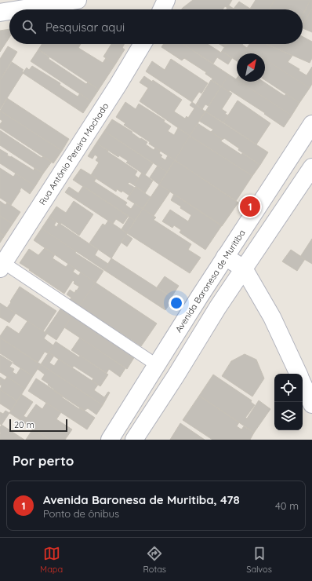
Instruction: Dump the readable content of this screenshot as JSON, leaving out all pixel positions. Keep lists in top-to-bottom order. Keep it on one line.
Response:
{"streets":{"main road":["Rua Antônio Pereira Machado","Avenida Baronesa de Muritiba"]},"scale_bar":"20 m","north":"top right","page":{"search":"Pesquisar aqui","pins":"1","scale":"20 m","heading":"Por perto","list":[{"mark":"1","name":"Avenida Baronesa de Muritiba, 478","note":"Ponto de ônibus","value":"40 m"}],"nav":["Mapa","Rotas","Salvos"]}}
